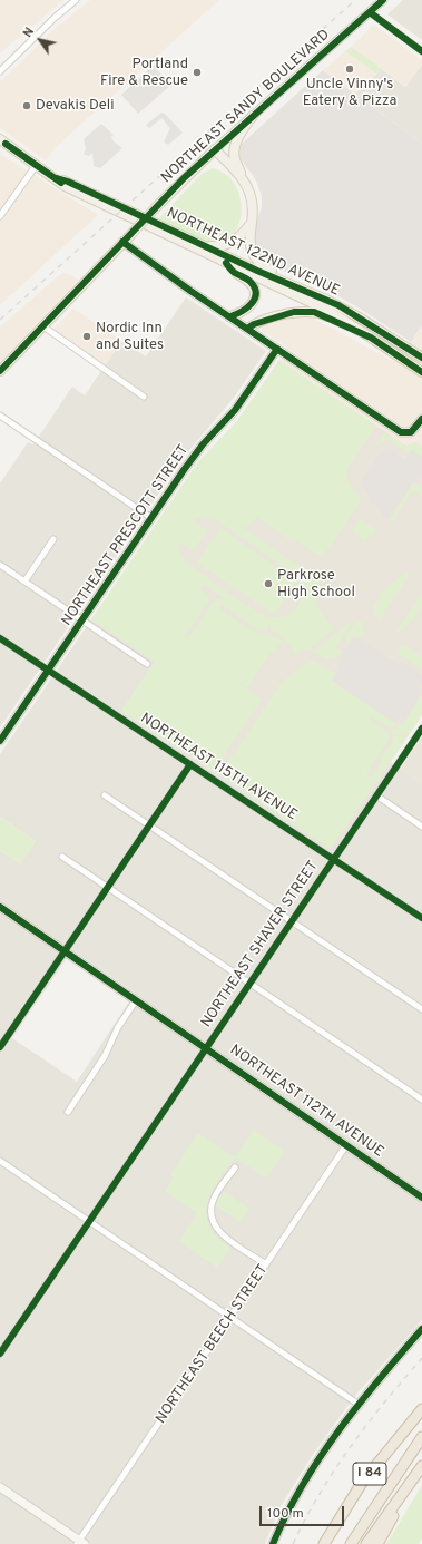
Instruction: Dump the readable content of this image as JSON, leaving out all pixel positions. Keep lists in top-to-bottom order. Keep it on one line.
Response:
{"streets":{"highway":["I 84"],"main road":["NORTHEAST SANDY BOULEVARD","NORTHEAST 122ND AVENUE"],"street":["NORTHEAST PRESCOTT STREET","NORTHEAST 115TH AVENUE","NORTHEAST SHAVER STREET","NORTHEAST 112TH AVENUE","NORTHEAST BEECH STREET"]},"crossings":[["NORTHEAST PRESCOTT STREET","NORTHEAST 115TH AVENUE"],["NORTHEAST 115TH AVENUE","NORTHEAST SHAVER STREET"],["NORTHEAST SHAVER STREET","NORTHEAST 112TH AVENUE"],["NORTHEAST 112TH AVENUE","NORTHEAST BEECH STREET"]],"places":["Uncle Vinny's Eatery & Pizza","Portland Fire & Rescue","Devakis Deli","Nordic Inn and Suites","Parkrose High School"],"scale_bar":"100 m","north":"top left"}
